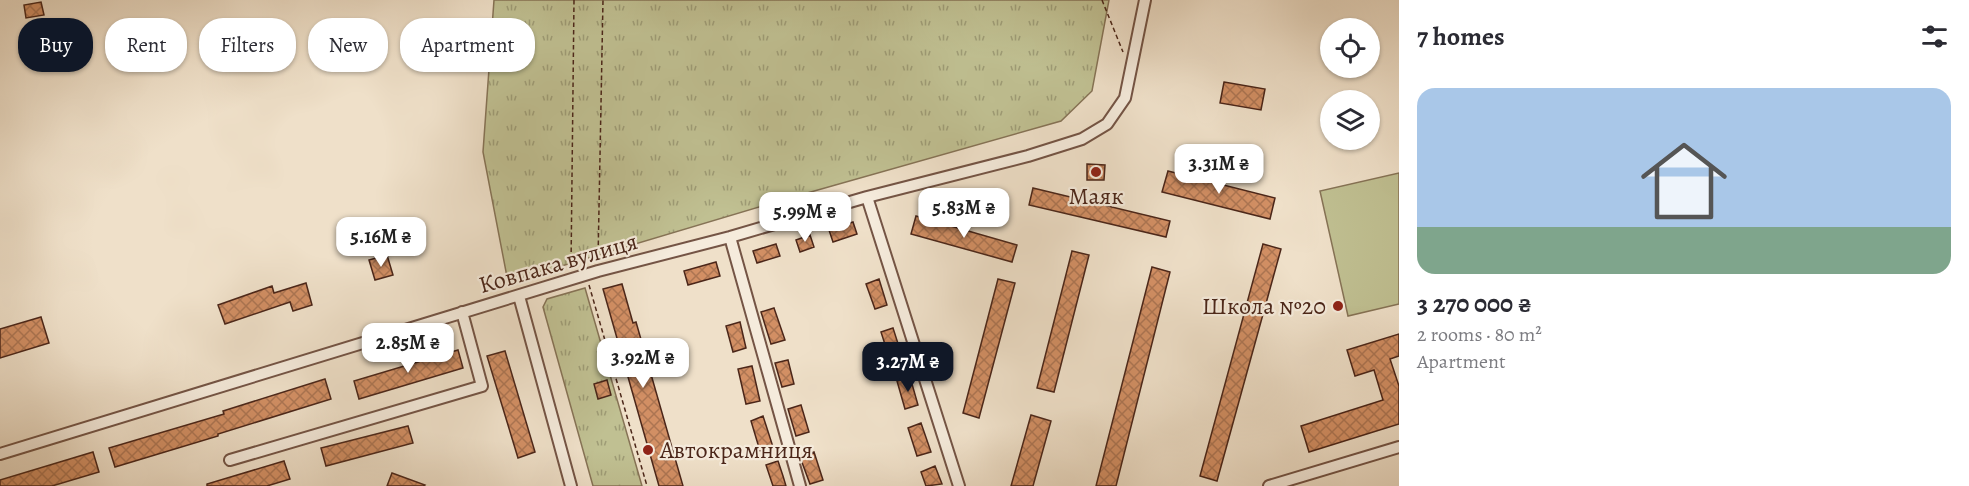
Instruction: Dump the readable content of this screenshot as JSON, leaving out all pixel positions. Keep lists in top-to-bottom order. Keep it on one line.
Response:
{"streets":{"street":["Ковпака вулиця"]},"places":["Маяк","Школа №20","Автокрамниця"],"page":{"heading":"7 homes","chip":["Buy","Rent","Filters","New","Apartment"],"list":[{"name":"3 270 000 ₴","note":"2 rooms · 80 m² · Apartment"}],"price":["3.31M ₴","5.83M ₴","5.99M ₴","5.16M ₴","2.85M ₴","3.92M ₴","3.27M ₴"]}}
